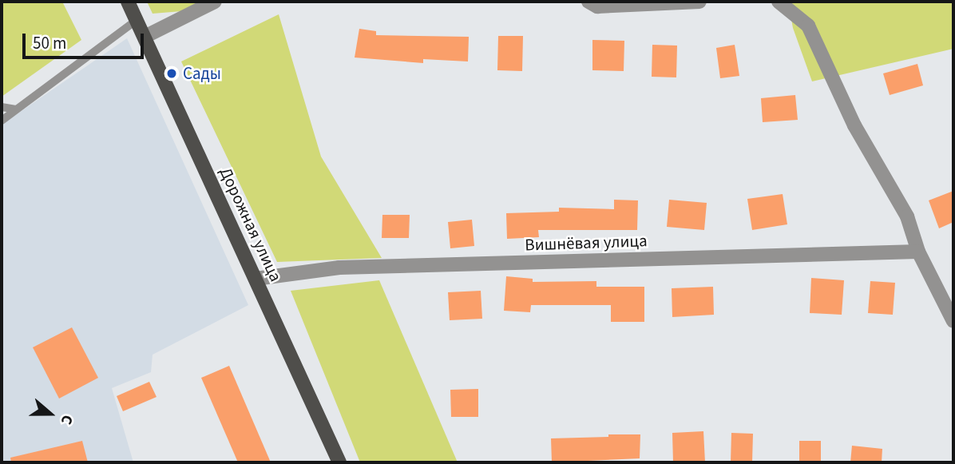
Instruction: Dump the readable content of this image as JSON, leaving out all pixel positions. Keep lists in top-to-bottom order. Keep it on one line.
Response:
{"streets":{"main road":["Дорожная улица"],"street":["Вишнёвая улица"]},"crossings":[["Дорожная улица","Вишнёвая улица"]],"places":["Сады"],"scale_bar":"50 m","north":"right"}
